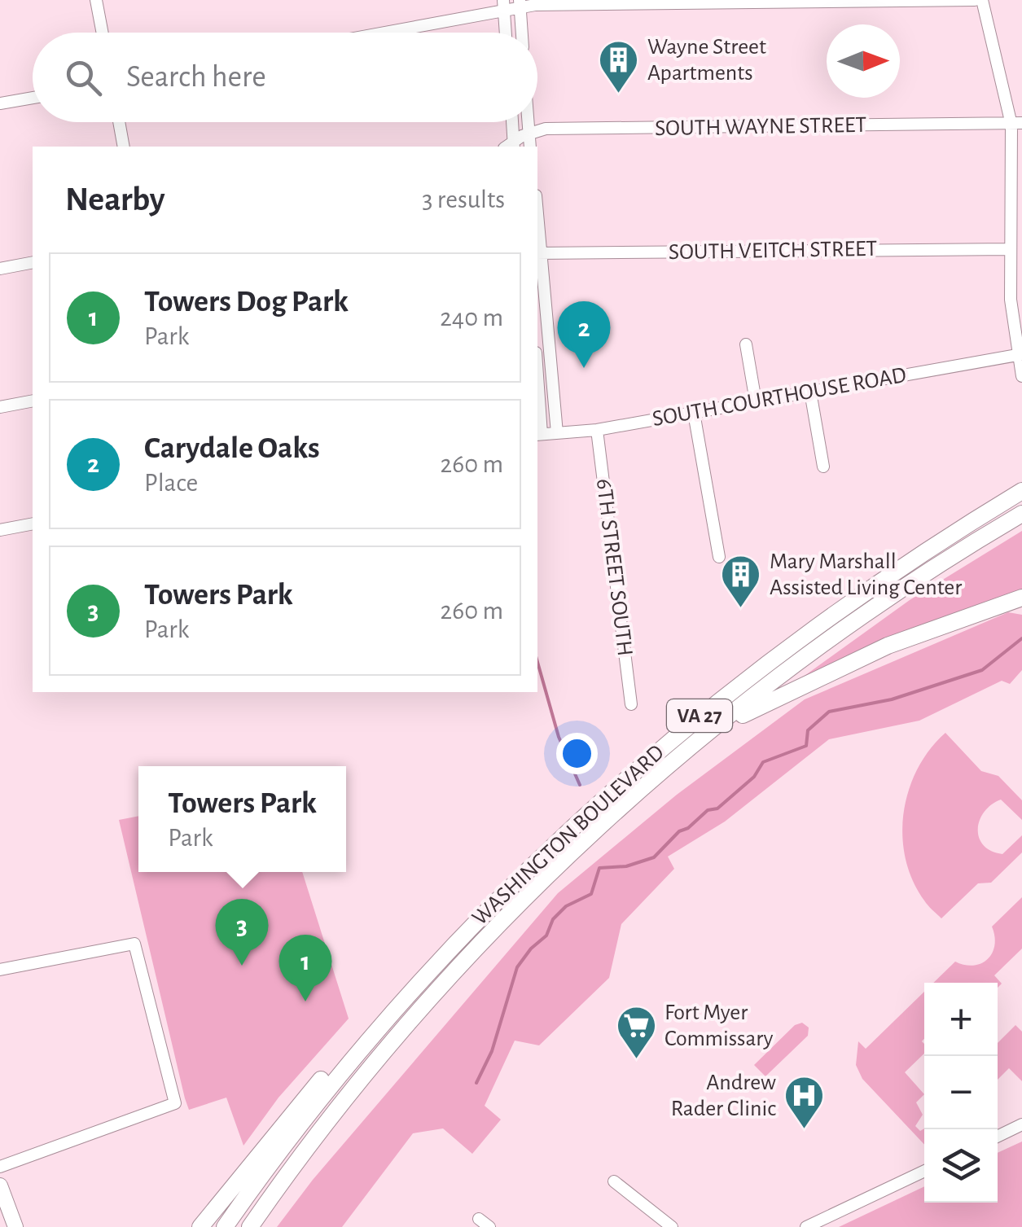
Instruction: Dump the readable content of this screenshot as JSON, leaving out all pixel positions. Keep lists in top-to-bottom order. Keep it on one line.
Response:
{"streets":{"highway":["VA 27","WASHINGTON BOULEVARD"],"street":["SOUTH WAYNE STREET","SOUTH VEITCH STREET","SOUTH COURTHOUSE ROAD","6TH STREET SOUTH"]},"crossings":[["SOUTH COURTHOUSE ROAD","6TH STREET SOUTH"]],"places":{"building":["Wayne Street Apartments","Mary Marshall Assisted Living Center"],"supermarket":["Fort Myer Commissary"],"hospital":["Andrew Rader Clinic"]},"north":"right","page":{"search":"Search here","heading":["Nearby","3 results"],"list":[{"mark":"1","name":"Towers Dog Park","note":"Park","value":"240 m"},{"mark":"2","name":"Carydale Oaks","note":"Place","value":"260 m"},{"mark":"3","name":"Towers Park","note":"Park","value":"260 m"}],"pins":["2","3","1"],"popup":["Towers Park","Park"],"map_buttons":["+","−"]}}
